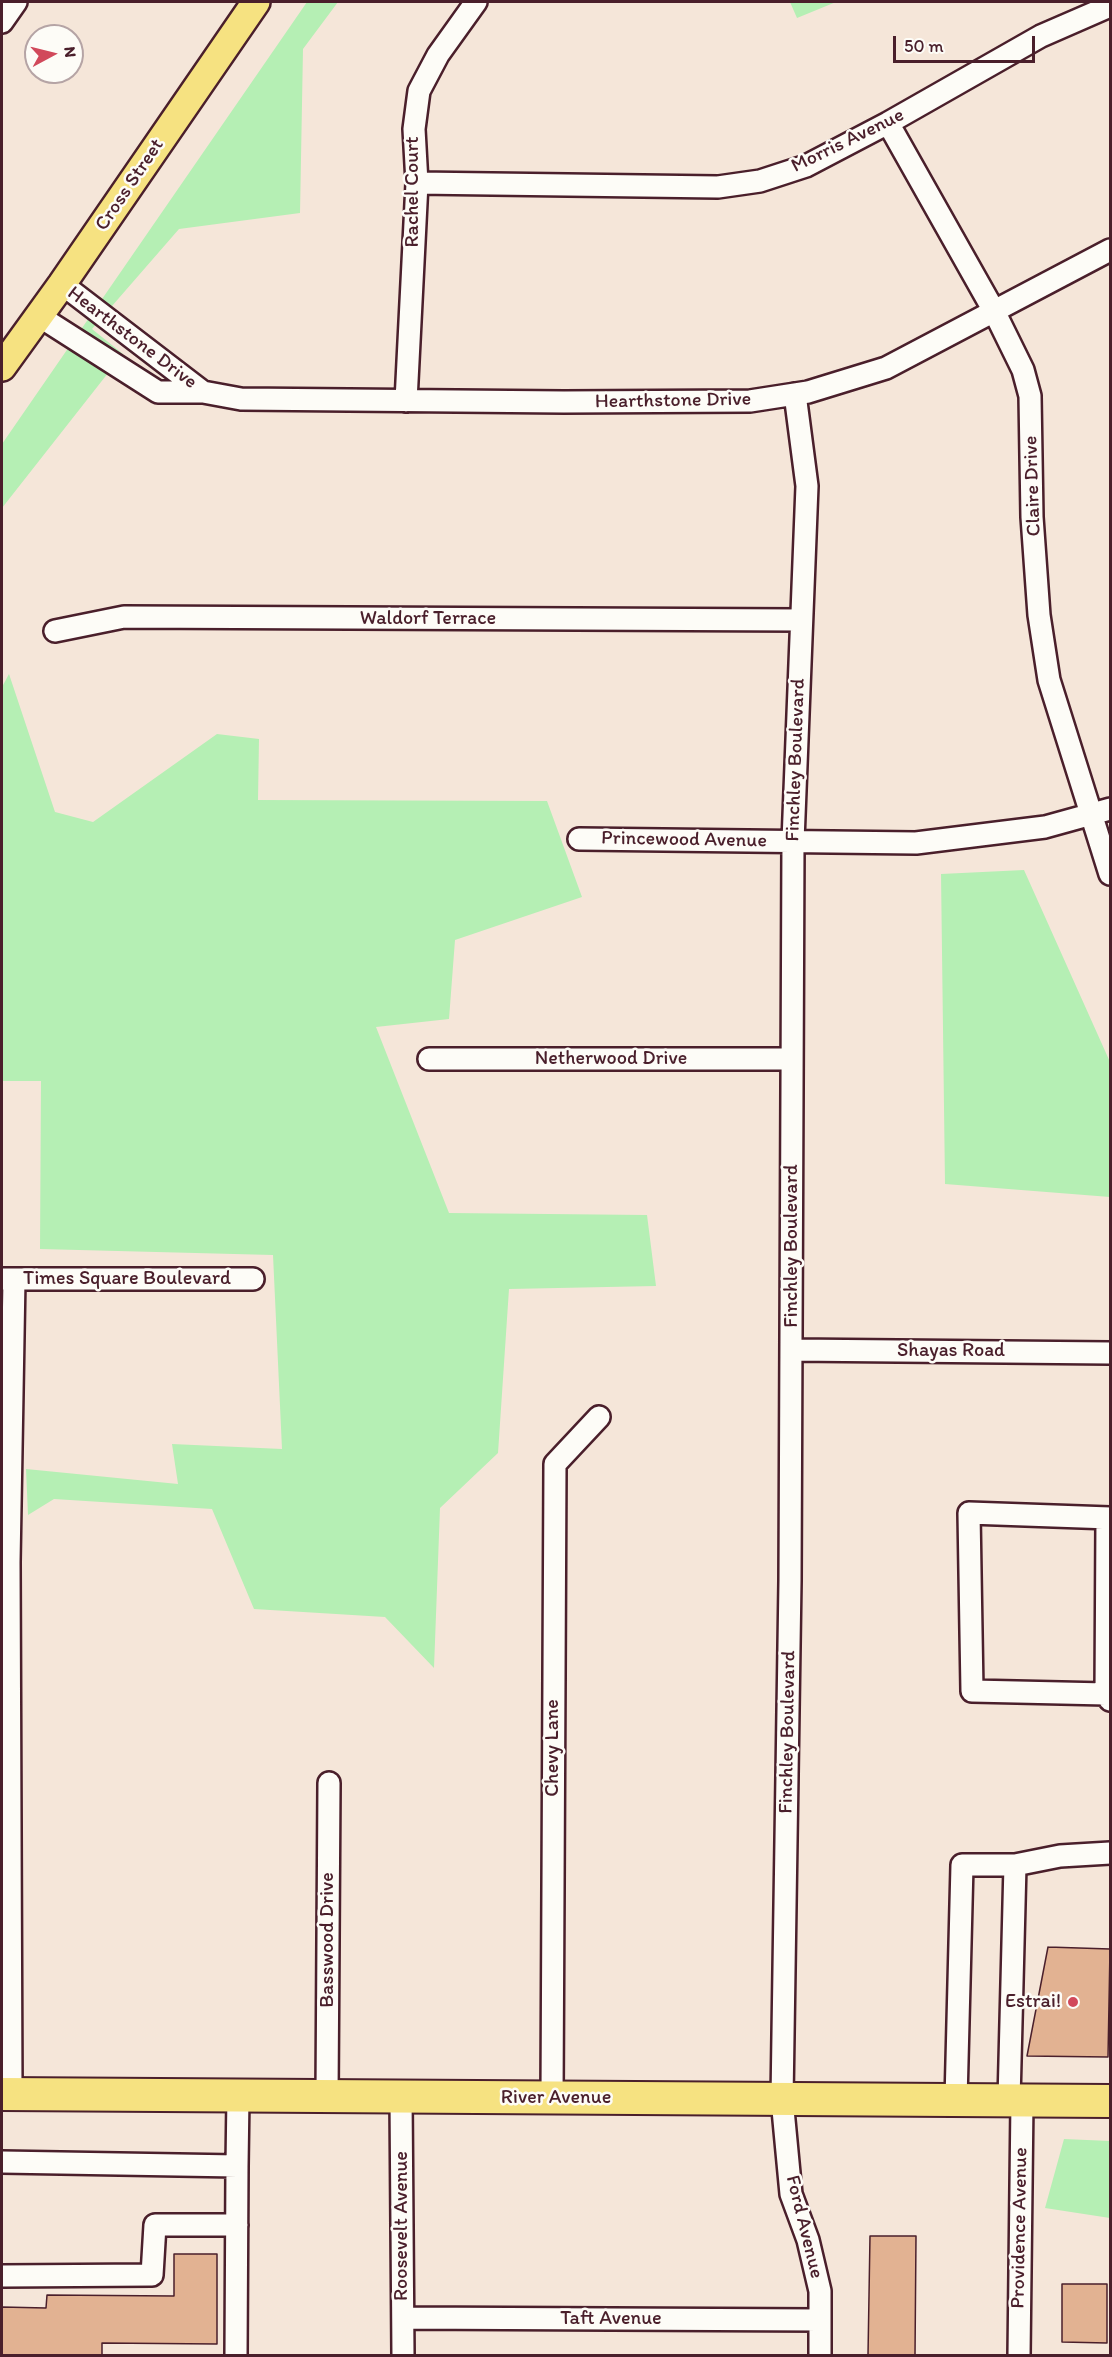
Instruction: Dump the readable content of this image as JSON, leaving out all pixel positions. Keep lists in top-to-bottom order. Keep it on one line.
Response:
{"streets":{"highway":["River Avenue"],"main road":["Cross Street"],"street":["Morris Avenue","Rachel Court","Hearthstone Drive","Claire Drive","Waldorf Terrace","Finchley Boulevard","Princewood Avenue","Netherwood Drive","Times Square Boulevard","Shayas Road","Chevy Lane","Basswood Drive","Roosevelt Avenue","Ford Avenue","Providence Avenue","Taft Avenue"]},"crossings":[["Morris Avenue","Rachel Court"],["Morris Avenue","Claire Drive"],["Cross Street","Hearthstone Drive"],["Rachel Court","Hearthstone Drive"],["Hearthstone Drive","Claire Drive"],["Hearthstone Drive","Finchley Boulevard"],["Claire Drive","Princewood Avenue"],["Waldorf Terrace","Finchley Boulevard"],["Finchley Boulevard","Princewood Avenue"],["Finchley Boulevard","Netherwood Drive"],["Finchley Boulevard","Shayas Road"],["Finchley Boulevard","River Avenue"],["Finchley Boulevard","Ford Avenue"],["Chevy Lane","River Avenue"],["Basswood Drive","River Avenue"],["River Avenue","Roosevelt Avenue"],["River Avenue","Ford Avenue"],["River Avenue","Providence Avenue"],["Roosevelt Avenue","Taft Avenue"],["Ford Avenue","Taft Avenue"]],"places":["Estrai!"],"scale_bar":"50 m","north":"right"}
